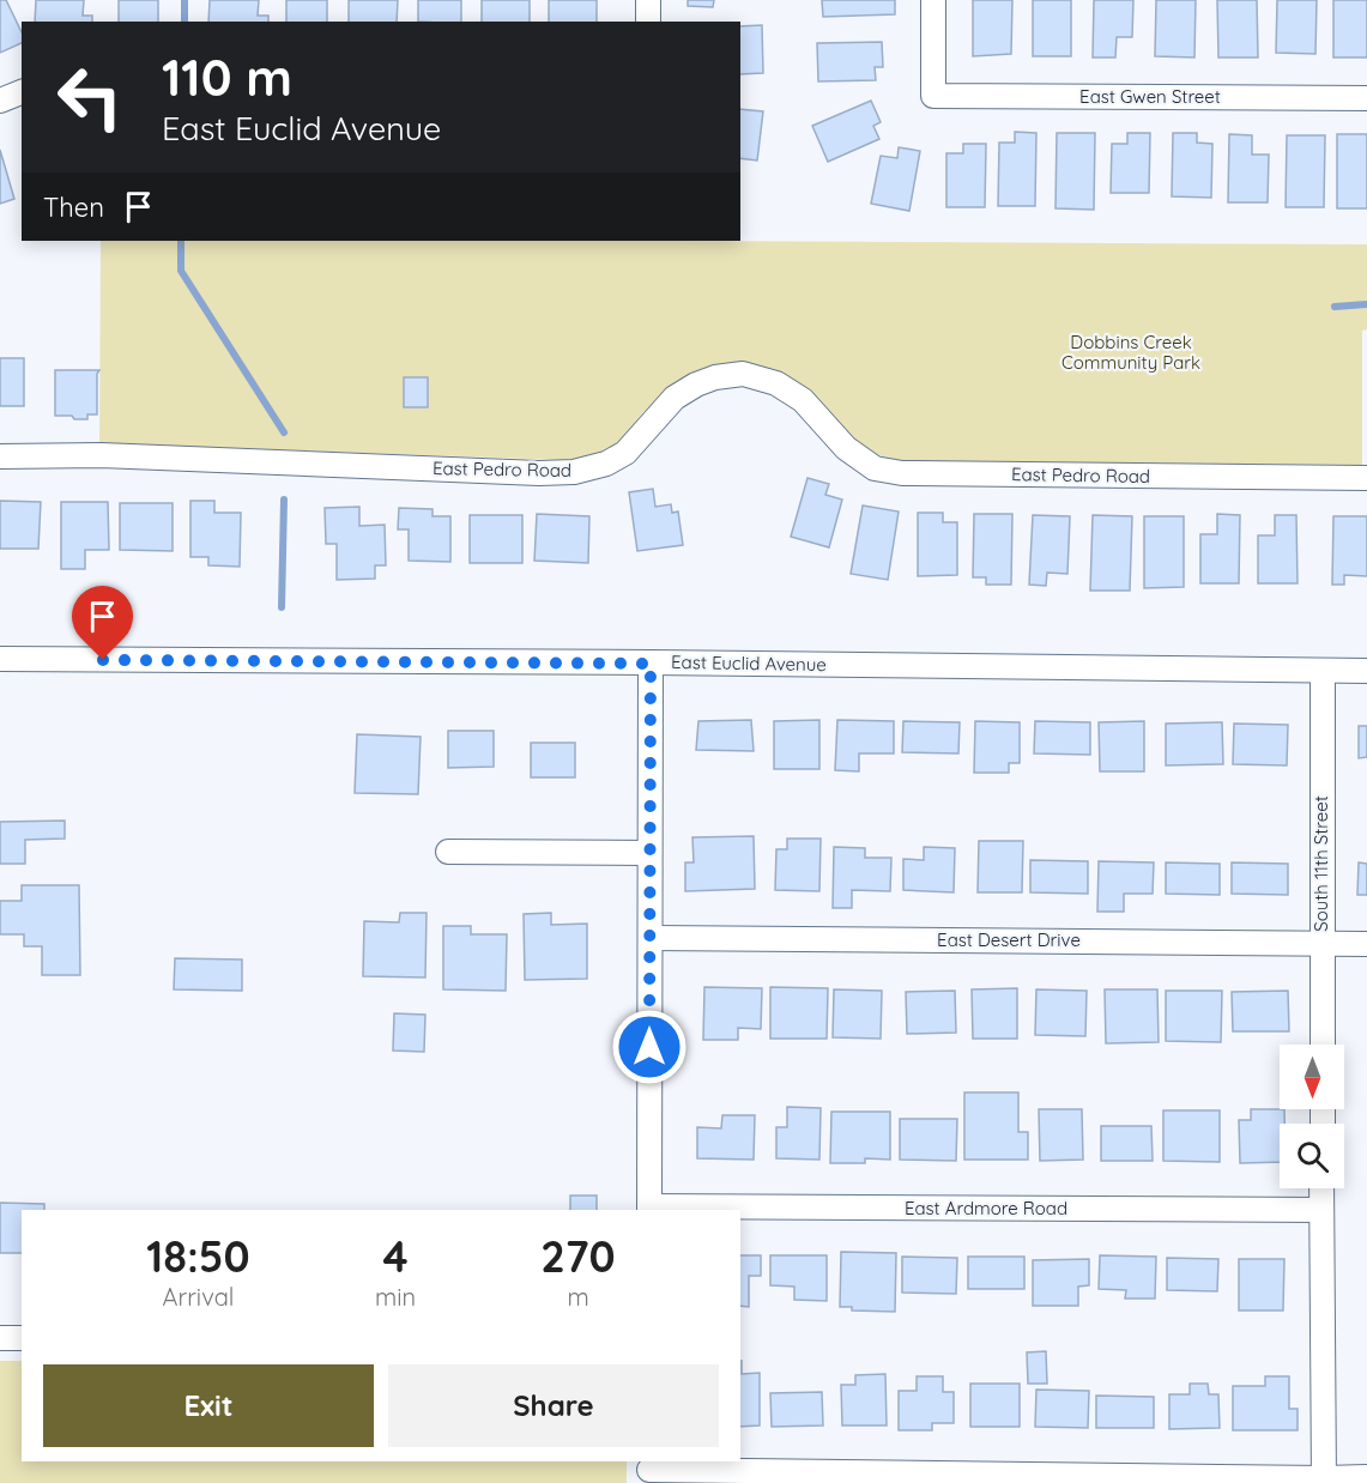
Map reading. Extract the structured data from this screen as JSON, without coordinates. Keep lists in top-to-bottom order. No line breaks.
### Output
{"streets":{"street":["East Gwen Street","East Pedro Road","East Euclid Avenue","South 11th Street","East Desert Drive","East Ardmore Road"]},"crossings":[["East Euclid Avenue","South 11th Street"],["South 11th Street","East Desert Drive"]],"parks":["Dobbins Creek Community Park"],"north":"bottom","page":{"turn":["110 m","East Euclid Avenue"],"then":"Then","eta":["18:50","Arrival","4","min","270","m"],"buttons":["Exit","Share"]}}
